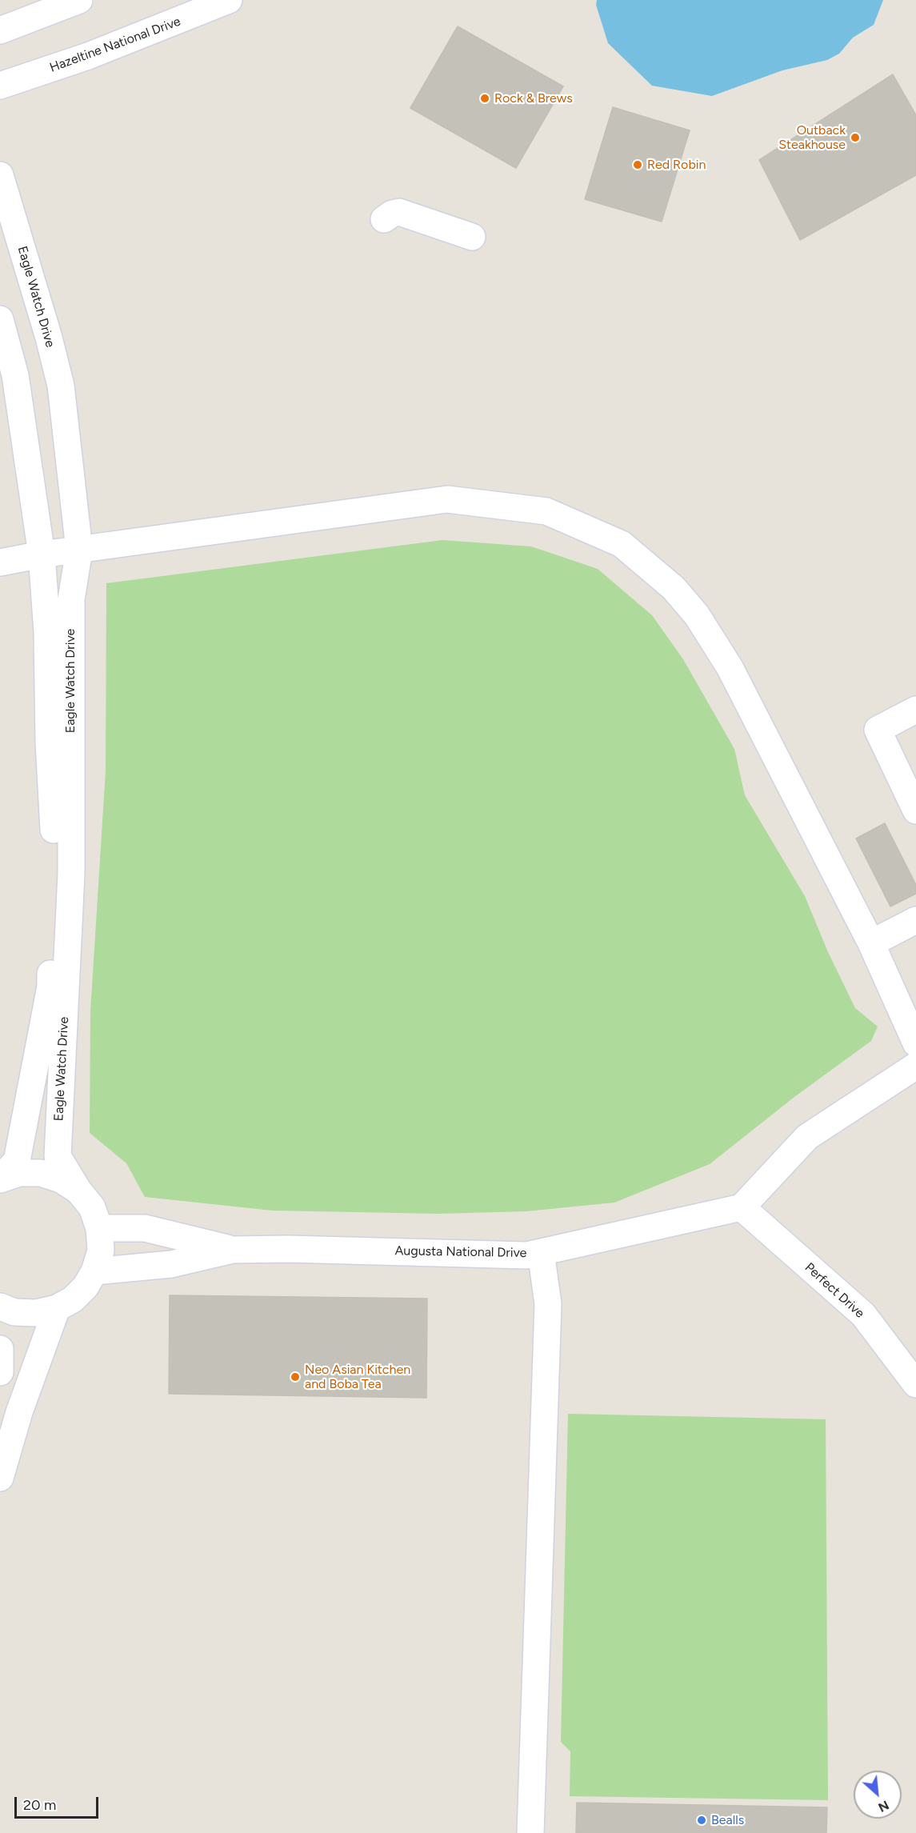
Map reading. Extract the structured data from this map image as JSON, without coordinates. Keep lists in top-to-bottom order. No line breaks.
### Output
{"streets":{"street":["Hazeltine National Drive","Eagle Watch Drive","Augusta National Drive","Perfect Drive"]},"crossings":[["Augusta National Drive","Perfect Drive"]],"places":["Rock & Brews","Outback Steakhouse","Red Robin","Neo Asian Kitchen and Boba Tea","Bealls"],"scale_bar":"20 m","north":"bottom right"}
